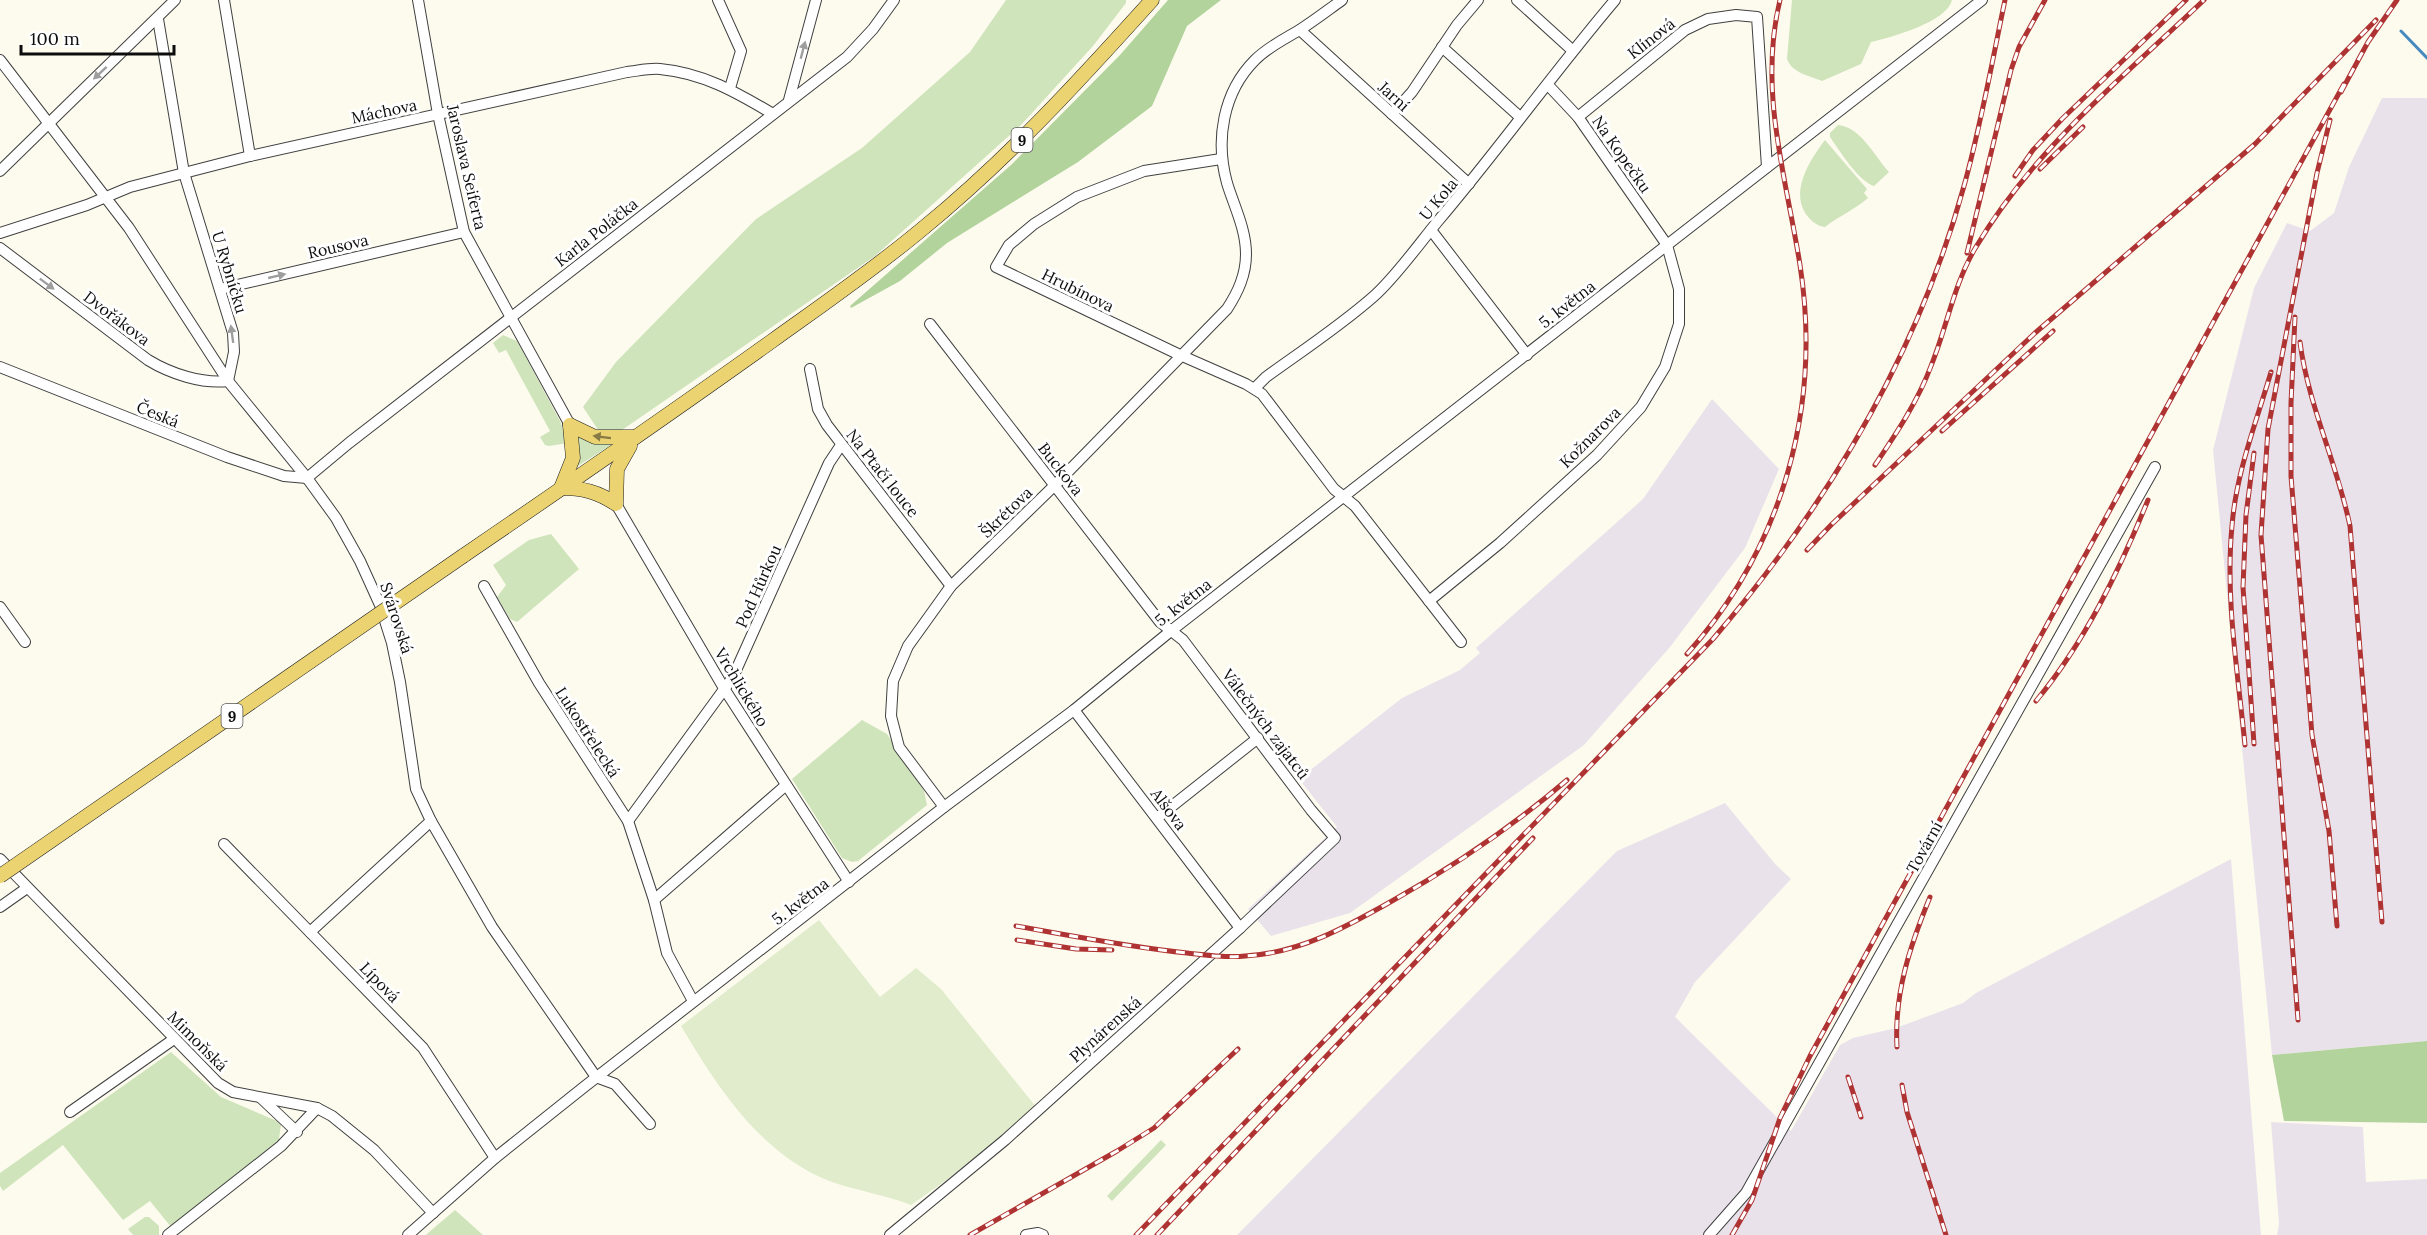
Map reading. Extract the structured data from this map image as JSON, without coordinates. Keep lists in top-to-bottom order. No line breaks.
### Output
{"streets":{"main road":["9"],"street":["Klínová","Jarní","Máchova","Na Kopečku","Jaroslava Seiferta","U Kola","Karla Poláčka","Rousova","U Rybníčku","Hrubínova","5. května","Dvořákova","Česká","Kožnarova","Buckova","Na Ptačí louce","Škrétova","Pod Hůrkou","Svárovská","Vrchlického","Válečných zajatců","Lukostřelecká","Alšova","Tovární","Lípová","Plynárenská","Mimoňská"]},"crossings":[["Klínová","Na Kopečku"],["Klínová","5. května"],["Jarní","U Kola"],["Máchova","Jaroslava Seiferta"],["Máchova","Karla Poláčka"],["Máchova","U Rybníčku"],["Máchova","Svárovská"],["Na Kopečku","U Kola"],["Na Kopečku","5. května"],["Na Kopečku","Kožnarova"],["Jaroslava Seiferta","Karla Poláčka"],["Jaroslava Seiferta","Rousova"],["U Kola","Hrubínova"],["Karla Poláčka","Česká"],["Karla Poláčka","Svárovská"],["Rousova","U Rybníčku"],["U Rybníčku","Dvořákova"],["U Rybníčku","Svárovská"],["Hrubínova","5. května"],["Hrubínova","Kožnarova"],["Hrubínova","Škrétova"],["5. května","Kožnarova"],["5. května","Buckova"],["5. května","Škrétova"],["5. května","Svárovská"],["5. května","Vrchlického"],["5. května","Válečných zajatců"],["5. května","Lukostřelecká"],["5. května","Alšova"],["5. května","Lípová"],["5. května","Mimoňská"],["Dvořákova","Svárovská"],["Česká","Svárovská"],["Buckova","Škrétova"],["Buckova","Válečných zajatců"],["Na Ptačí louce","Škrétova"],["Na Ptačí louce","Pod Hůrkou"],["Pod Hůrkou","Vrchlického"],["Pod Hůrkou","Lukostřelecká"],["Válečných zajatců","Plynárenská"],["Alšova","Plynárenská"]],"one_way":["Rousova","Dvořákova"],"scale_bar":"100 m"}
